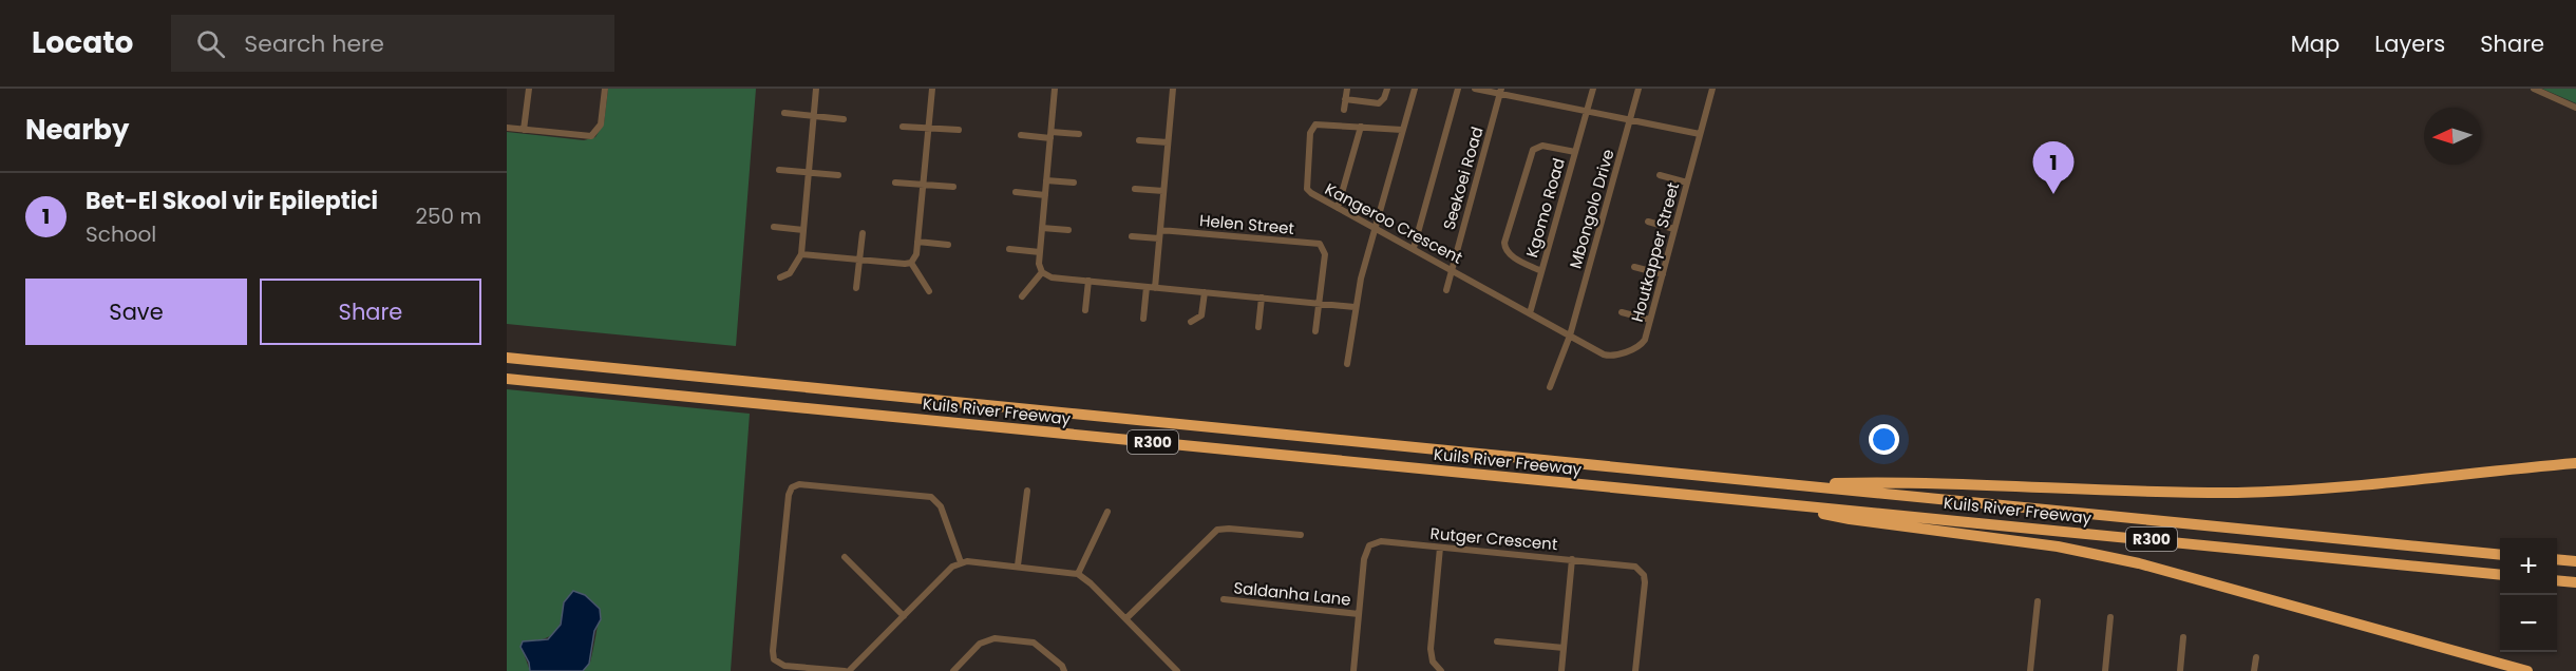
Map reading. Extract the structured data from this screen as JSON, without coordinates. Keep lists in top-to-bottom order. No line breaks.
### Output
{"streets":{"highway":["Kuils River Freeway","R300"],"street":["Seekoei Road","Kgomo Road","Mbongolo Drive","Kangeroo Crescent","Helen Street","Houtkapper Street","Rutger Crescent","Saldanha Lane"]},"crossings":[["Seekoei Road","Kangeroo Crescent"],["Kgomo Road","Kangeroo Crescent"],["Mbongolo Drive","Kangeroo Crescent"],["Mbongolo Drive","Houtkapper Street"],["Kangeroo Crescent","Houtkapper Street"],["Rutger Crescent","Saldanha Lane"]],"north":"left","page":{"header":"Locato","search":"Search here","nav":["Map","Layers","Share"],"heading":"Nearby","pins":"1","list":[{"mark":"1","name":"Bet-El Skool vir Epileptici","note":"School","value":"250 m"}],"buttons":["Save","Share"],"map_buttons":["+","−"]}}
